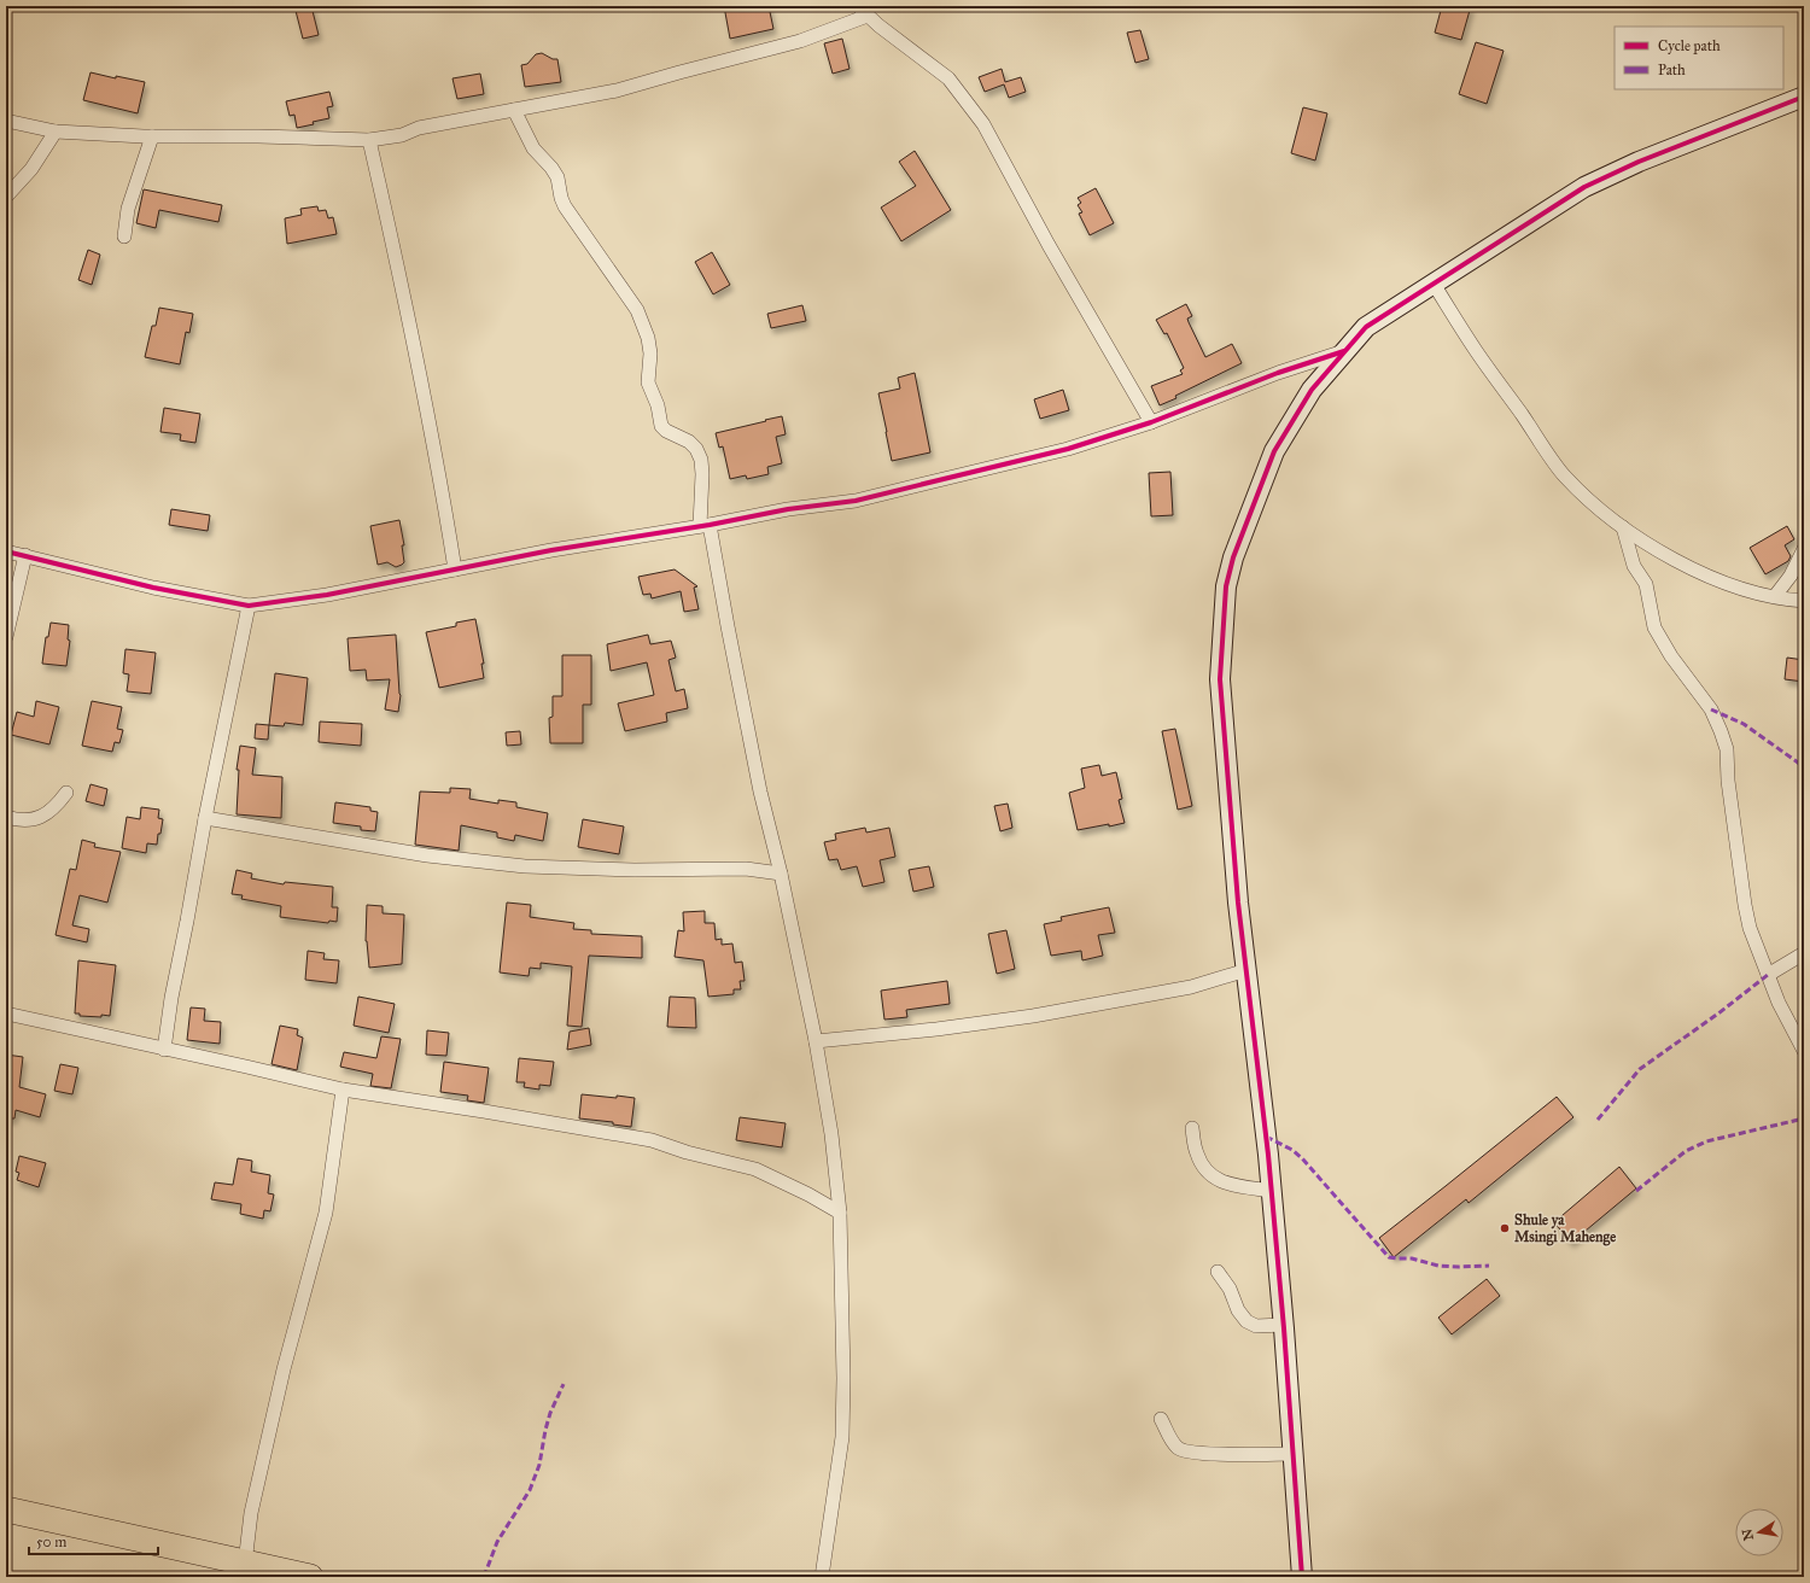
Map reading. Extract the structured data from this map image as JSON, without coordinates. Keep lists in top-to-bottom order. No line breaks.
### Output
{"places":["Shule ya Msingi Mahenge"],"legend":["Cycle path","Path"],"scale_bar":"50 m","north":"left"}
